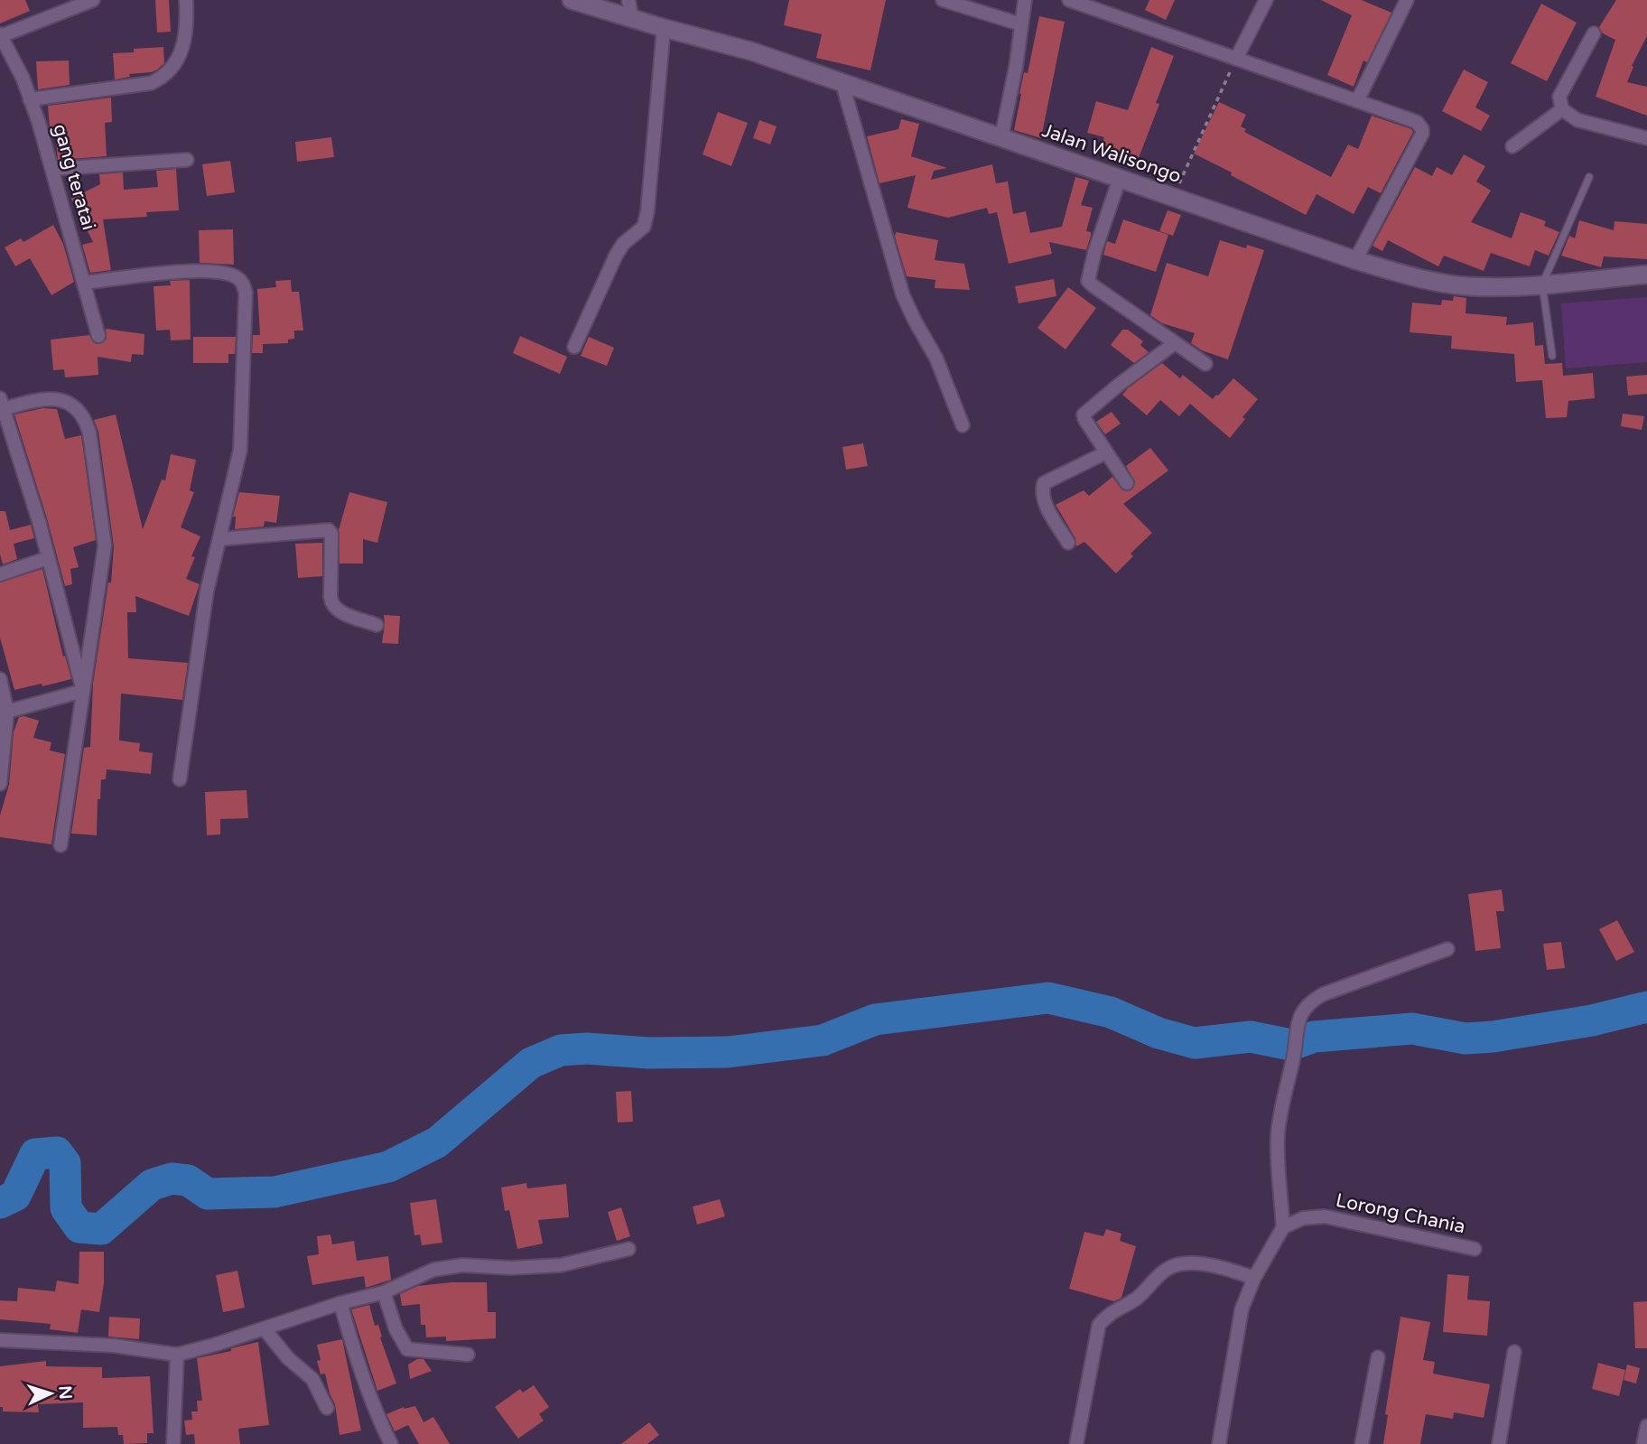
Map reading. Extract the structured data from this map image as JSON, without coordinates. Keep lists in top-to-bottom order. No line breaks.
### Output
{"streets":{"street":["Jalan Walisongo","gang teratai","Lorong Chania"]},"north":"right"}
